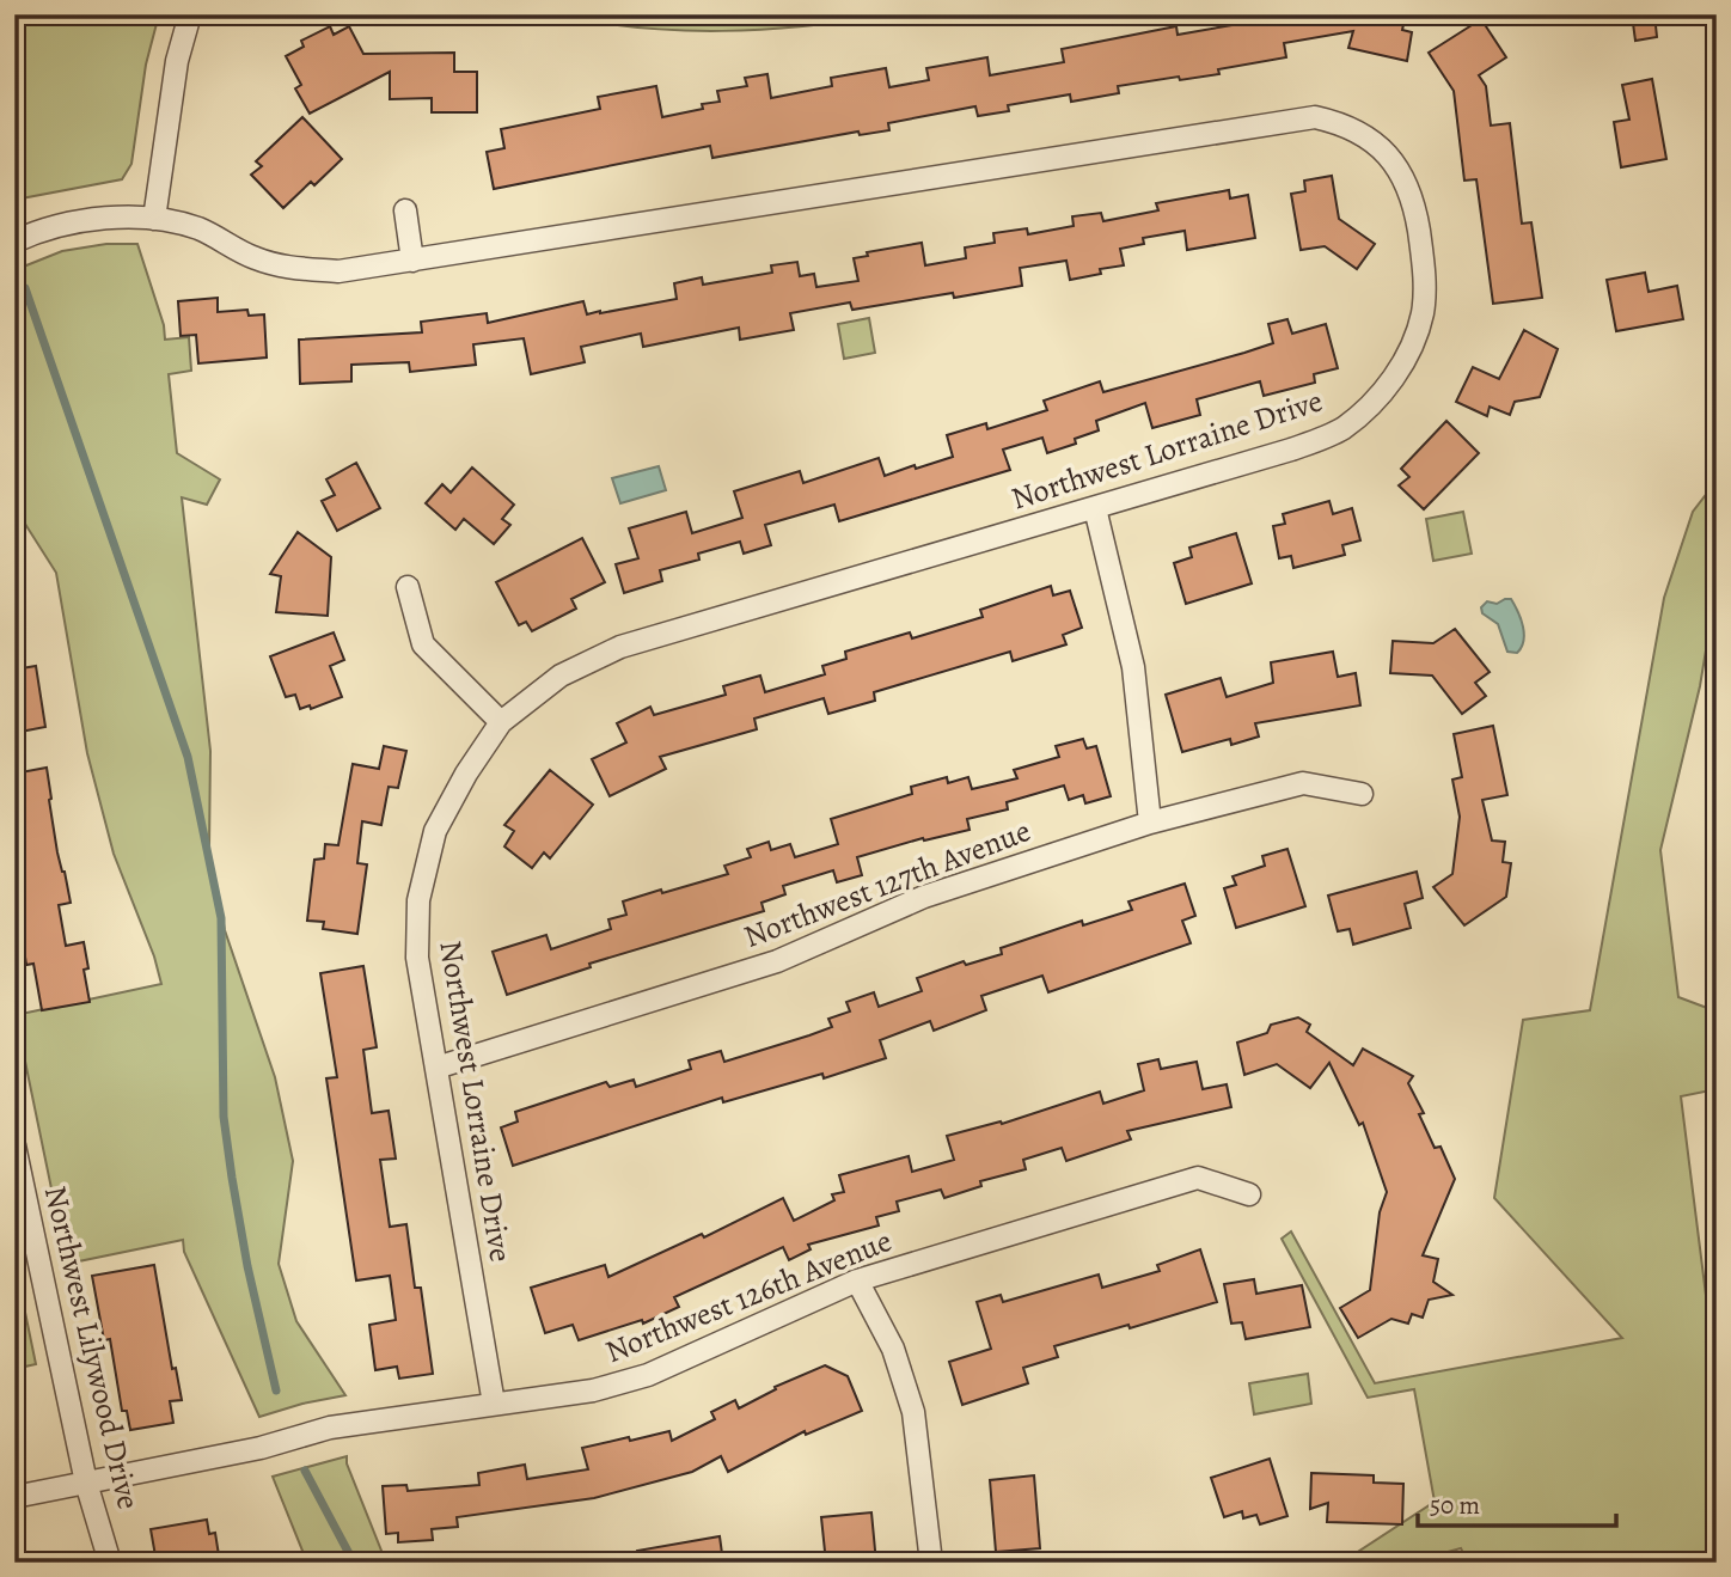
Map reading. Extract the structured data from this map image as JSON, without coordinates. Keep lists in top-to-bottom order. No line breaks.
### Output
{"streets":{"street":["Northwest Lorraine Drive","Northwest 127th Avenue","Northwest 126th Avenue","Northwest Lilywood Drive"]},"crossings":[["Northwest Lorraine Drive","Northwest 127th Avenue"],["Northwest Lorraine Drive","Northwest 126th Avenue"],["Northwest 126th Avenue","Northwest Lilywood Drive"]],"scale_bar":"50 m"}
